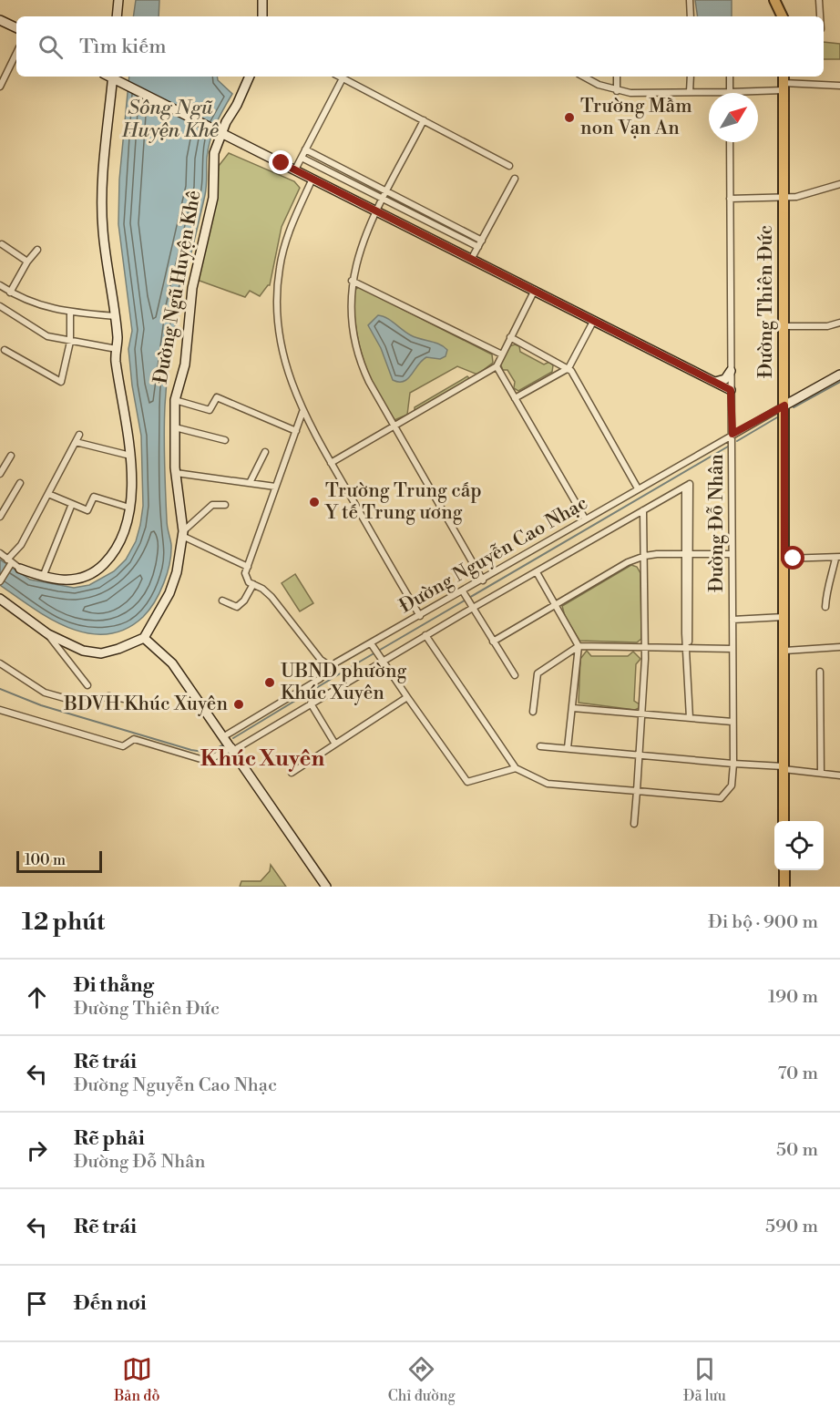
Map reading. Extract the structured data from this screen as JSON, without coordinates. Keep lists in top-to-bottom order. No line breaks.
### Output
{"streets":{"main road":["Đường Thiên Đức"],"street":["Đường Ngũ Huyện Khê","Đường Đỗ Nhân","Đường Nguyễn Cao Nhạc"]},"crossings":[["Đường Thiên Đức","Đường Nguyễn Cao Nhạc"],["Đường Đỗ Nhân","Đường Nguyễn Cao Nhạc"]],"districts":["Khúc Xuyên"],"water":["Sông Ngũ Huyện Khê"],"places":["Trường Mầm non Vạn An","Trường Trung cấp Y tế Trung ương","UBND phường Khúc Xuyên","BDVH Khúc Xuyên"],"scale_bar":"100 m","north":"top right","page":{"search":"Tìm kiếm","scale":"100 m","heading":["12 phút","Đi bộ · 900 m"],"list":[["Đi thẳng","Đường Thiên Đức","190 m"],["Rẽ trái","Đường Nguyễn Cao Nhạc","70 m"],["Rẽ phải","Đường Đỗ Nhân","50 m"],["Rẽ trái","590 m"],"Đến nơi"],"nav":["Bản đồ","Chỉ đường","Đã lưu"]}}
